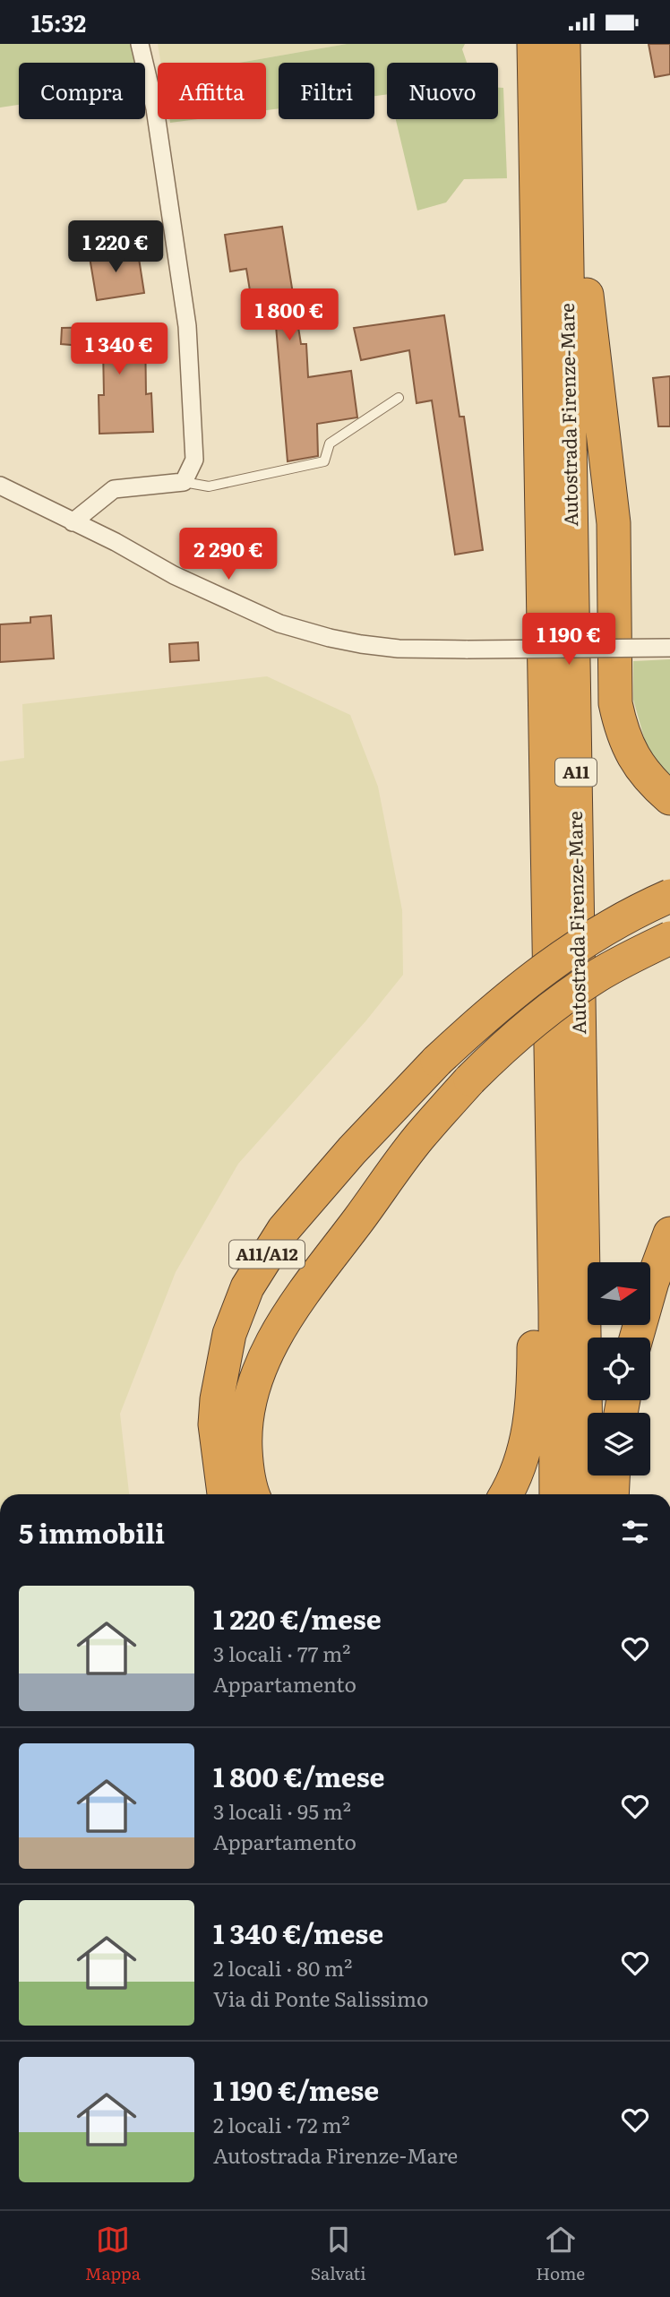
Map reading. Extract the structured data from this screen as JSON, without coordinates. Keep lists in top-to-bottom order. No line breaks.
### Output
{"streets":{"highway":["Autostrada Firenze-Mare","A11","A11/A12"]},"north":"right","page":{"status":"15:32","chip":["Compra","Affitta","Filtri","Nuovo"],"price":["1 220 €","1 800 €","1 340 €","2 290 €","1 190 €"],"heading":"5 immobili","list":[{"name":"1 220 €/mese","note":"3 locali · 77 m² · Appartamento"},{"name":"1 800 €/mese","note":"3 locali · 95 m² · Appartamento"},{"name":"1 340 €/mese","note":"2 locali · 80 m² · Via di Ponte Salissimo"},{"name":"1 190 €/mese","note":"2 locali · 72 m² · Autostrada Firenze-Mare"}],"tabs":["Mappa","Salvati","Home"]}}
